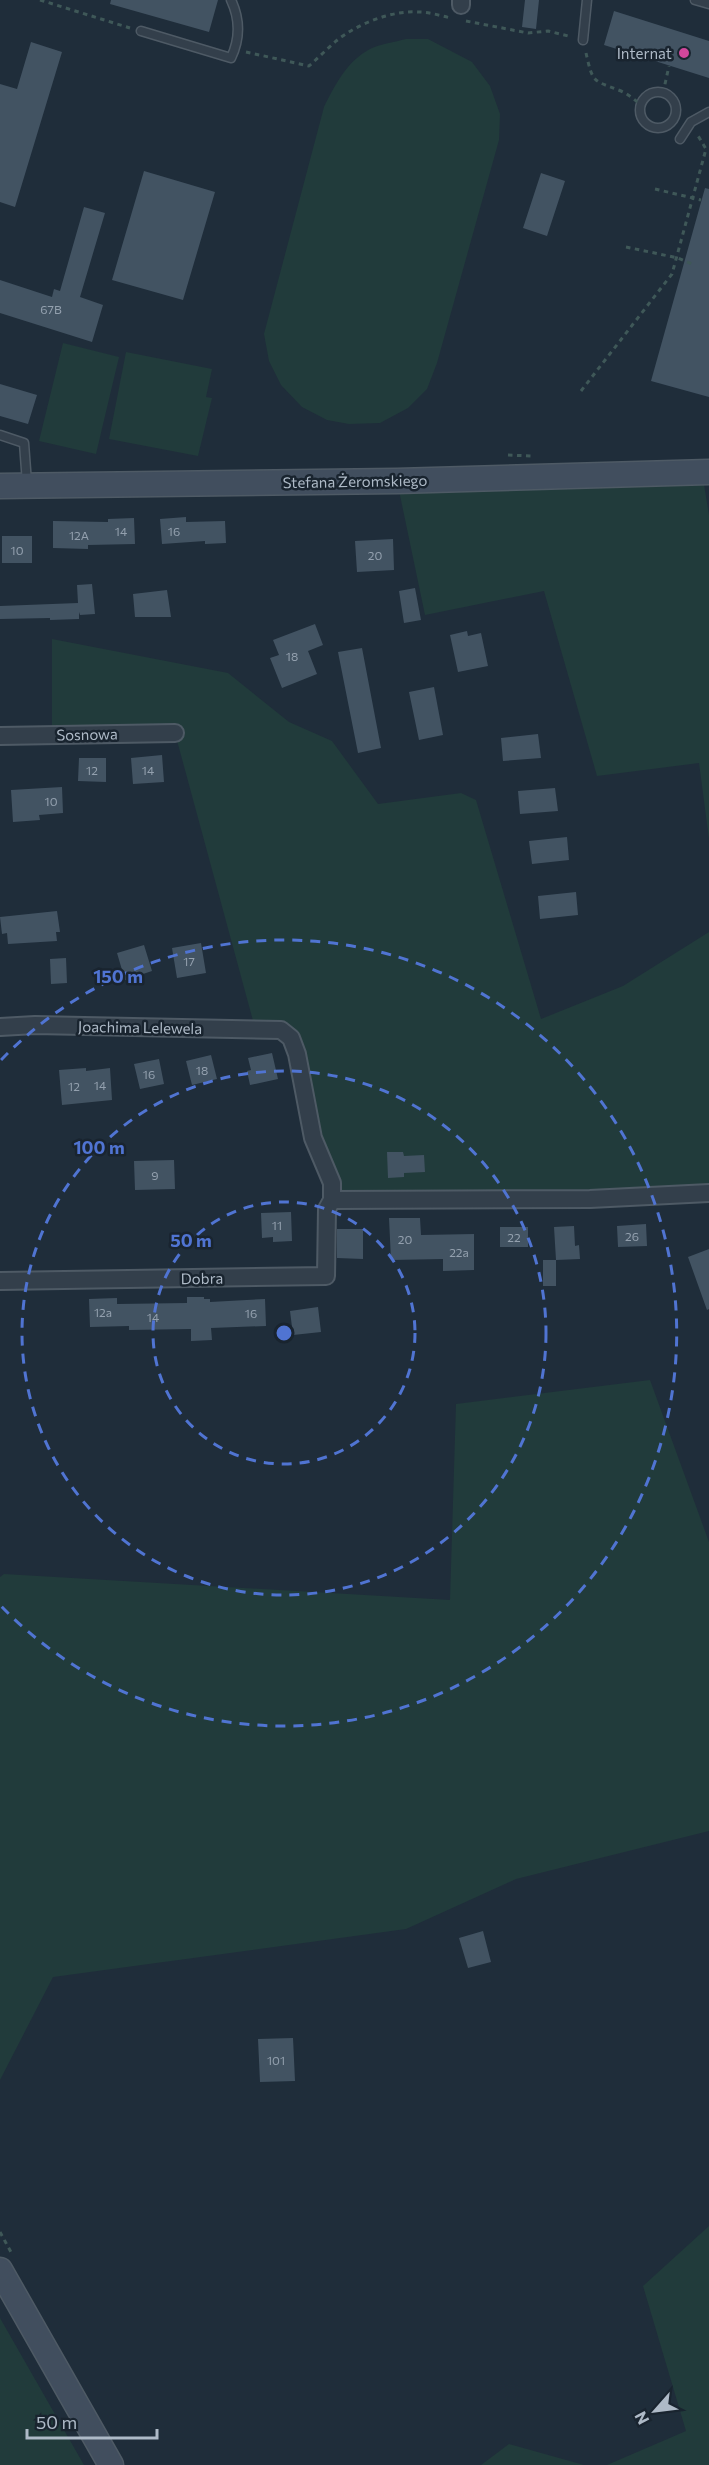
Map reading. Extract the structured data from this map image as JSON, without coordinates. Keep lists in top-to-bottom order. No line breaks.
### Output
{"streets":{"street":["Stefana Żeromskiego","Sosnowa","Joachima Lelewela","Dobra"]},"crossings":[["Joachima Lelewela","Dobra"]],"places":["Internat"],"house_numbers":["67B","14","16","12A","10","20","18","12","14","10","17","18","16","14","12","9","11","26","22","20","22a","12a","16","14","101"],"scale_bar":"50 m","north":"bottom left","rings":["150 m","100 m","50 m"]}
